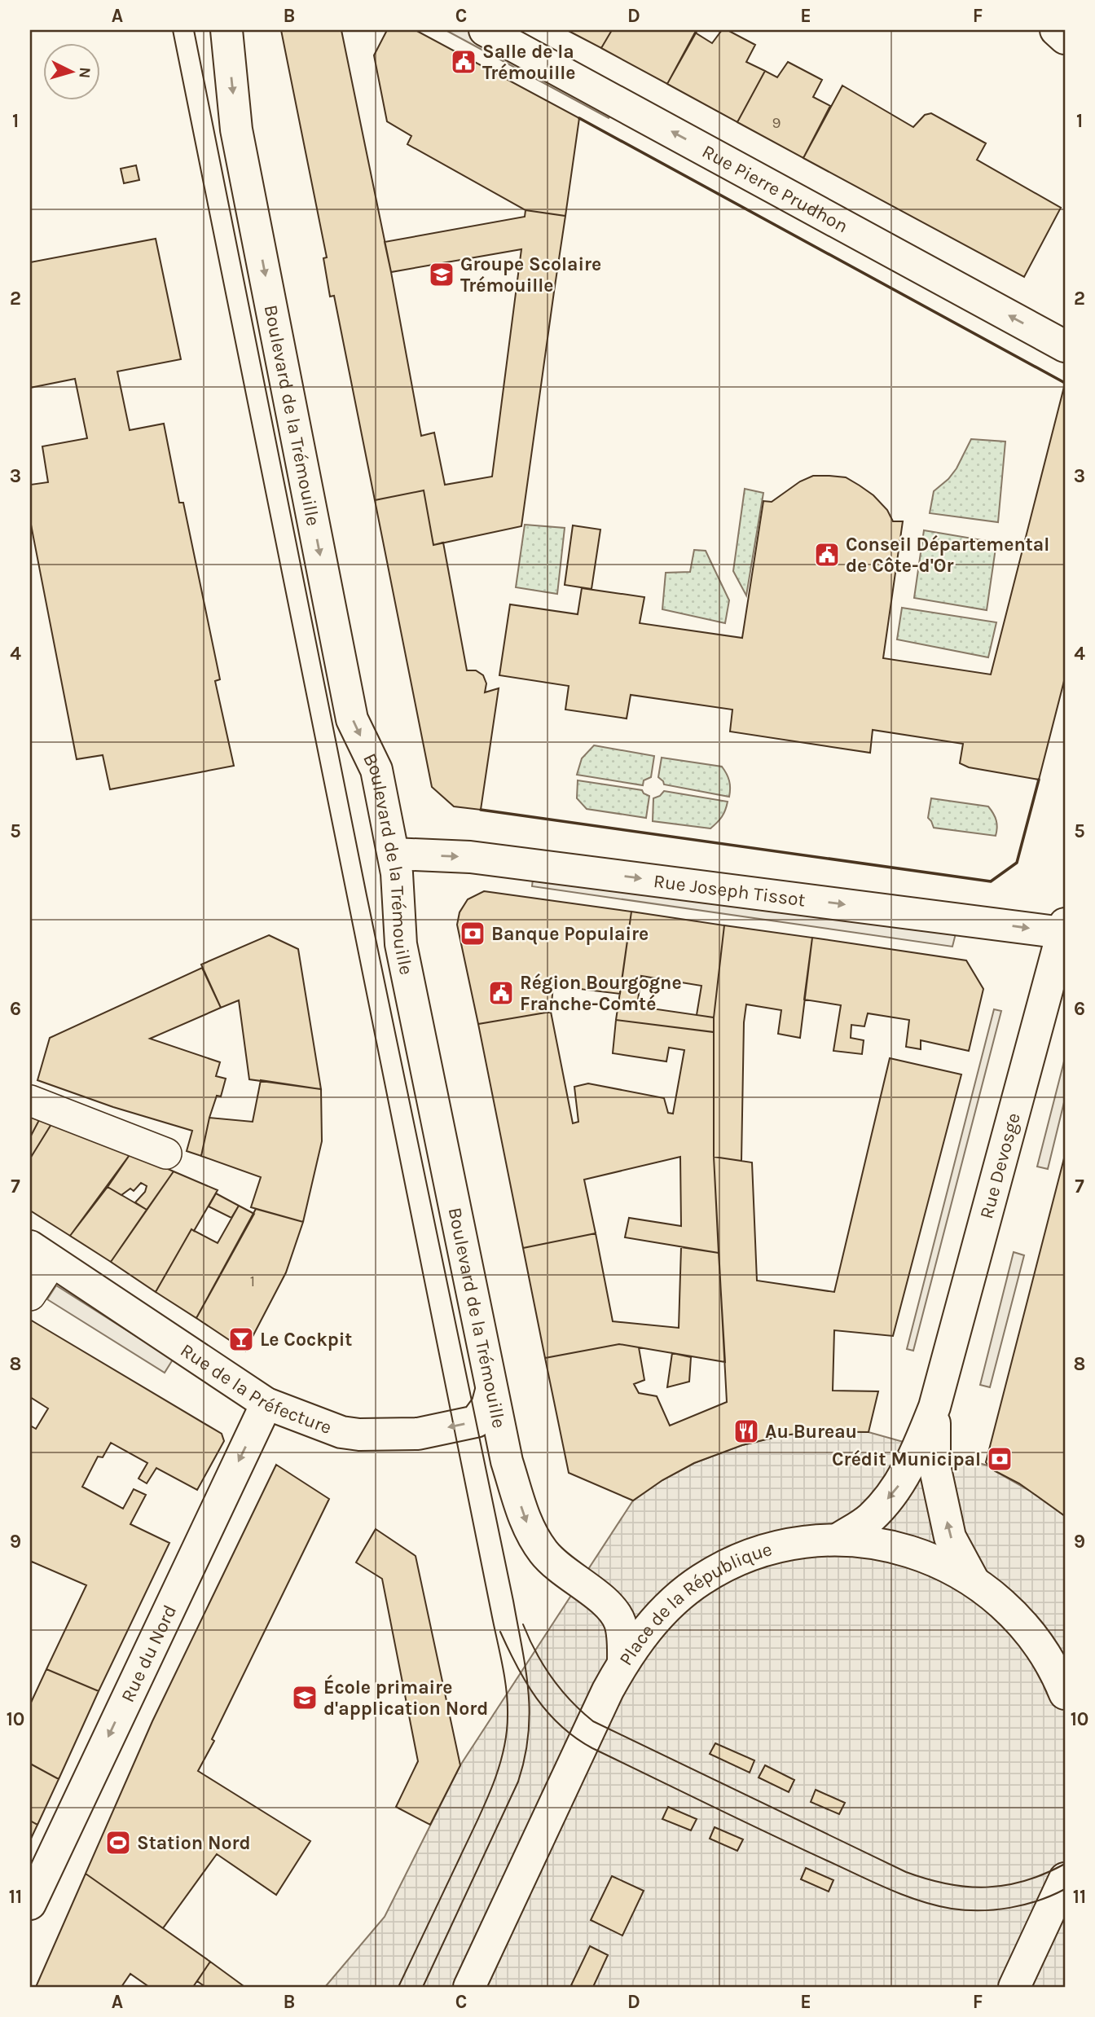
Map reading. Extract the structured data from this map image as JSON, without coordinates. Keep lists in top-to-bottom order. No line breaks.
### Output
{"streets":{"street":["Rue Pierre Prudhon","Boulevard de la Trémouille","Rue Joseph Tissot","Rue Devosge","Rue de la Préfecture","Place de la République","Rue du Nord"]},"crossings":[["Boulevard de la Trémouille","Rue Joseph Tissot"],["Boulevard de la Trémouille","Rue de la Préfecture"],["Boulevard de la Trémouille","Place de la République"],["Rue Joseph Tissot","Rue Devosge"],["Rue de la Préfecture","Rue du Nord"]],"one_way":["Rue Pierre Prudhon","Boulevard de la Trémouille","Rue Joseph Tissot","Rue de la Préfecture","Rue du Nord"],"places":{"public building":["Salle de la Trémouille","Conseil Départemental de Côte-d'Or","Région Bourgogne Franche-Comté"],"school or university":["Groupe Scolaire Trémouille","École primaire d'application Nord"],"bank":["Banque Populaire","Crédit Municipal"],"bar":["Le Cockpit"],"restaurant":["Au Bureau"],"sports":["Station Nord"]},"house_numbers":["9","1"],"north":"right","grid":{"columns":["A","B","C","D","E","F"],"rows":["1","2","3","4","5","6","7","8","9","10","11"]}}
